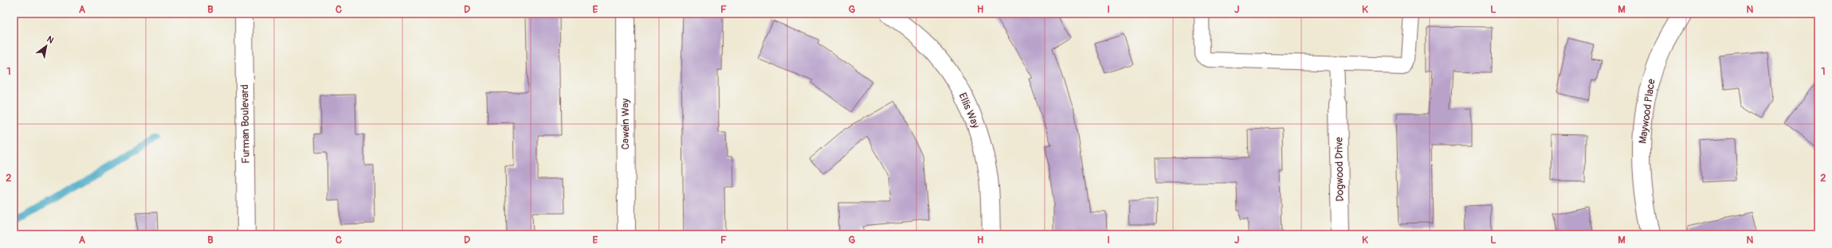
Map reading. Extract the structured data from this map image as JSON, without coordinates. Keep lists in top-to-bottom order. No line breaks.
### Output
{"streets":{"street":["Ellis Way","Maywood Place","Furman Boulevard","Cawein Way","Dogwood Drive"]},"north":"top right","grid":{"columns":["A","B","C","D","E","F","G","H","I","J","K","L","M","N"],"rows":["1","2"]}}
